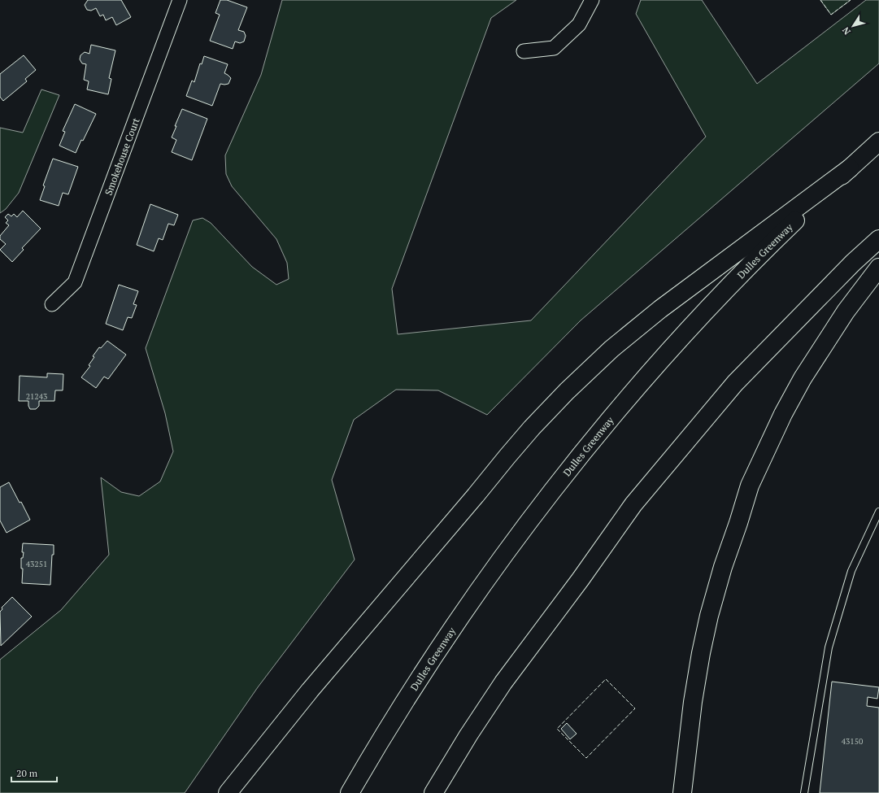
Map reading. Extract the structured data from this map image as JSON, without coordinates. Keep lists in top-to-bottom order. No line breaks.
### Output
{"streets":{"highway":["Dulles Greenway"],"street":["Smokehouse Court"]},"house_numbers":["21243","43251","43150"],"scale_bar":"20 m","north":"bottom left"}
